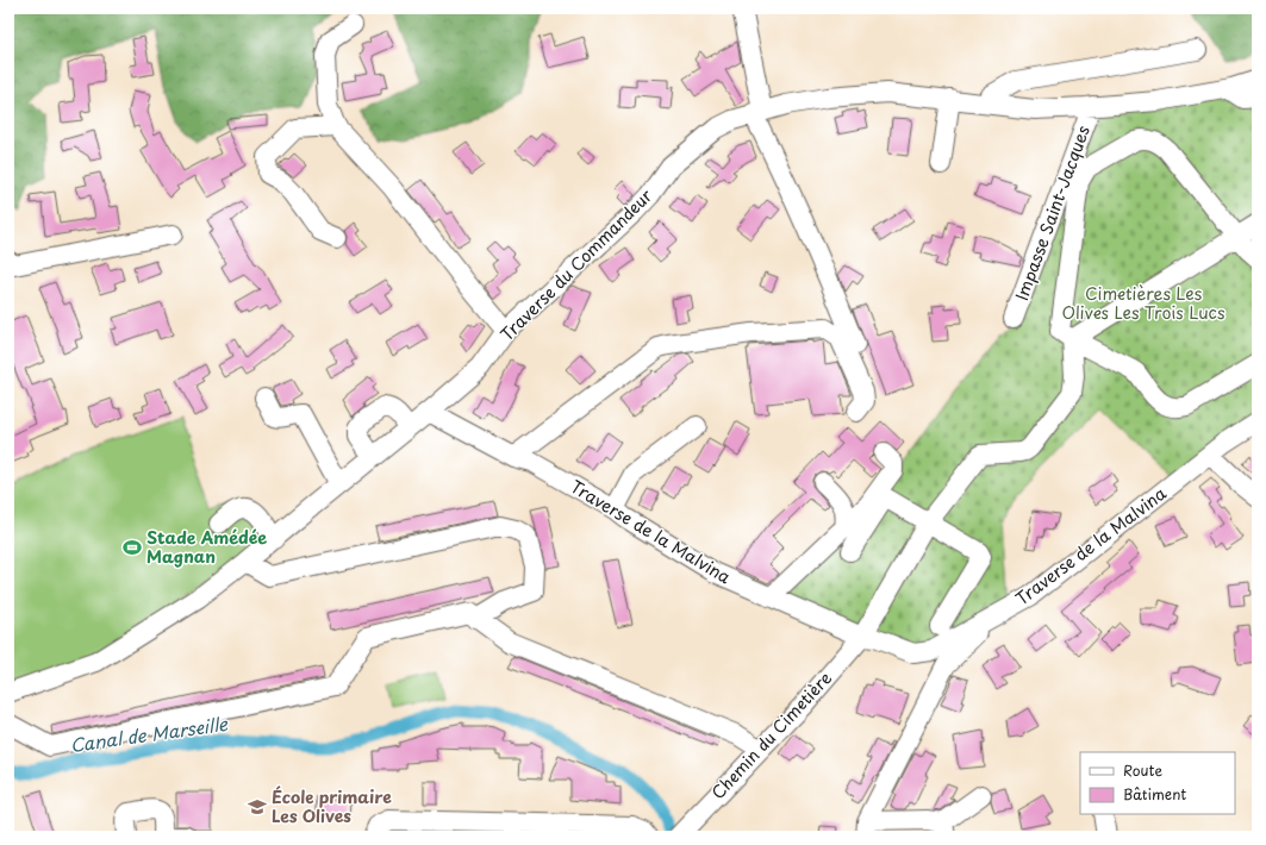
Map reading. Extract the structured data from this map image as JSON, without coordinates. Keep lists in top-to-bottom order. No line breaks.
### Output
{"streets":{"street":["Impasse Saint-Jacques","Traverse du Commandeur","Traverse de la Malvina","Chemin du Cimetière"]},"crossings":[["Impasse Saint-Jacques","Traverse du Commandeur"],["Traverse du Commandeur","Traverse de la Malvina"],["Traverse de la Malvina","Chemin du Cimetière"]],"water":["Canal de Marseille"],"parks":["Cimetières Les Olives Les Trois Lucs"],"places":{"sports":["Stade Amédée Magnan"],"school or university":["École primaire Les Olives"]},"legend":["Route","Bâtiment"]}
